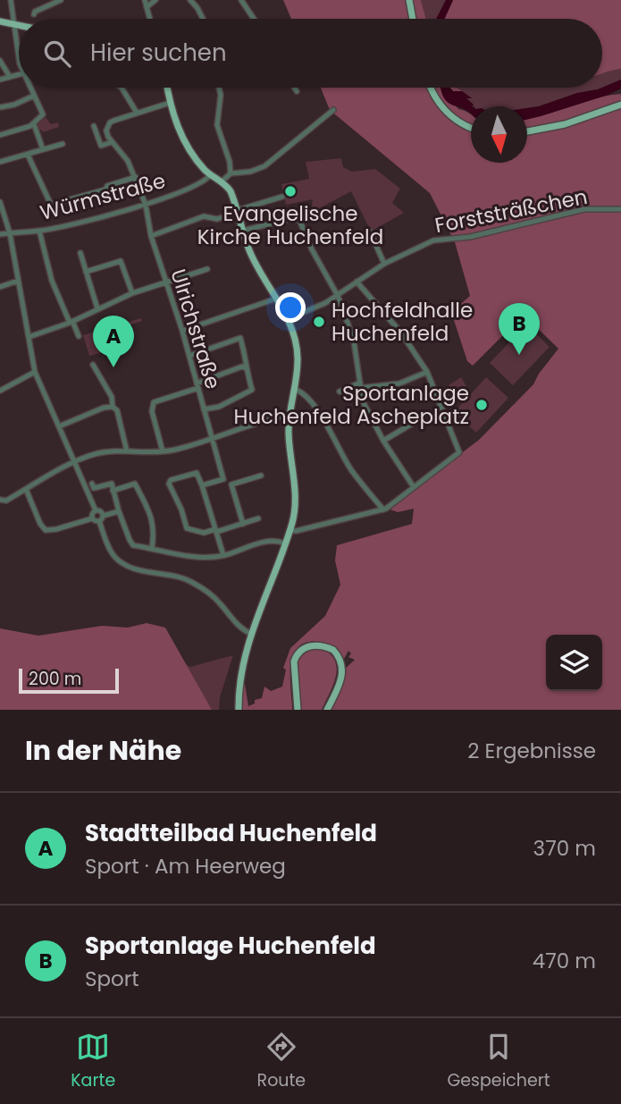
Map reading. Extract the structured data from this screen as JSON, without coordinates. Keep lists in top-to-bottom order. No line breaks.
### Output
{"streets":{"street":["Würmstraße","Forststräßchen","Ulrichstraße"]},"crossings":[["Würmstraße","Ulrichstraße"]],"places":["Evangelische Kirche Huchenfeld","Hochfeldhalle Huchenfeld","Sportanlage Huchenfeld Ascheplatz"],"scale_bar":"200 m","north":"bottom","page":{"search":"Hier suchen","pins":["B","A"],"scale":"200 m","heading":["In der Nähe","2 Ergebnisse"],"list":[{"mark":"A","name":"Stadtteilbad Huchenfeld","note":"Sport · Am Heerweg","value":"370 m"},{"mark":"B","name":"Sportanlage Huchenfeld","note":"Sport","value":"470 m"}],"nav":["Karte","Route","Gespeichert"]}}
